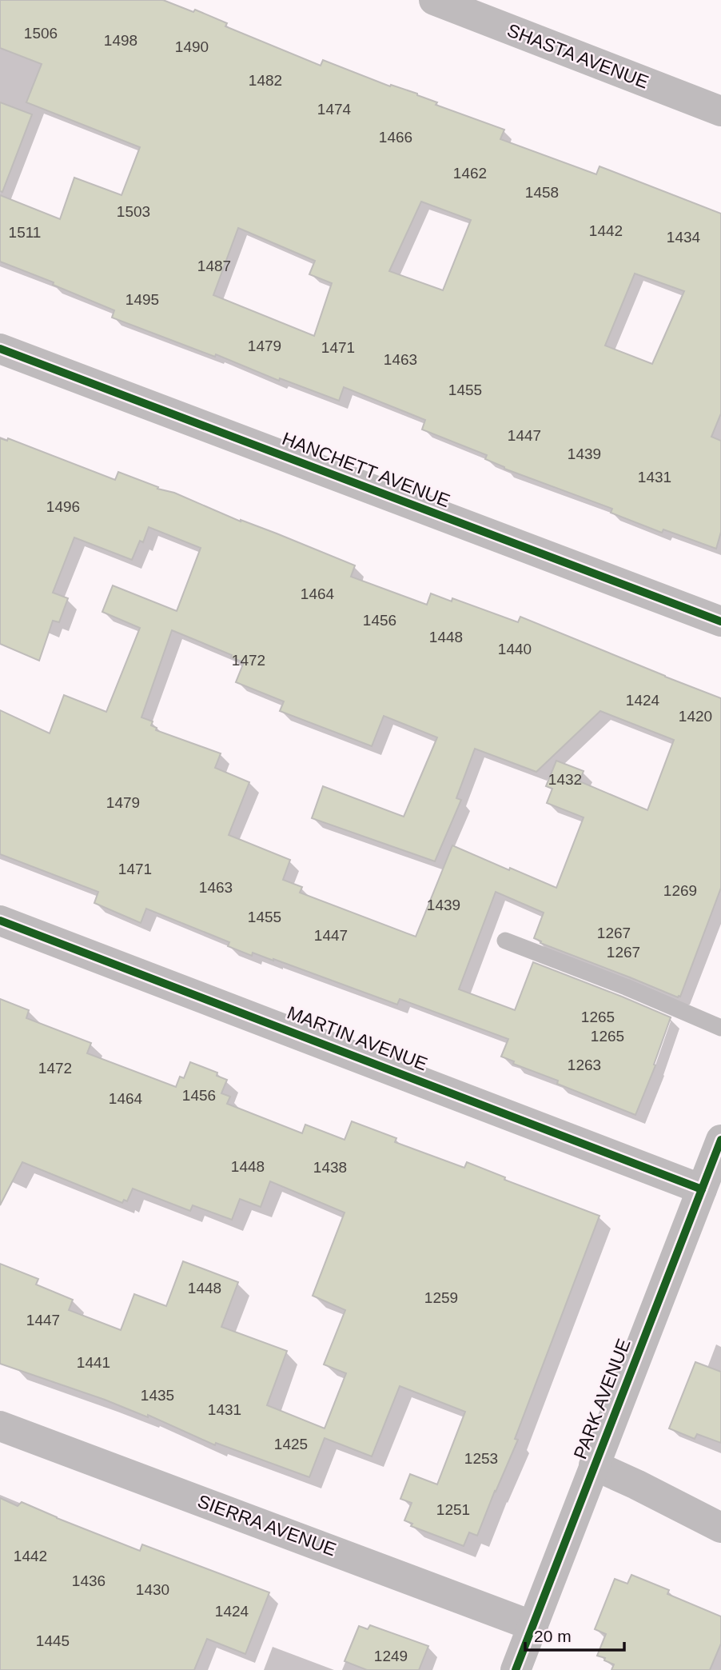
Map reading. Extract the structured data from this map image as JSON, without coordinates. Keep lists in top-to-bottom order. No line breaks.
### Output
{"streets":{"street":["SHASTA AVENUE","HANCHETT AVENUE","MARTIN AVENUE","PARK AVENUE","SIERRA AVENUE"]},"crossings":[["MARTIN AVENUE","PARK AVENUE"],["PARK AVENUE","SIERRA AVENUE"]],"house_numbers":["1506","1498","1490","1482","1474","1466","1462","1458","1503","1442","1511","1434","1487","1495","1479","1471","1463","1455","1447","1439","1431","1496","1464","1456","1448","1440","1472","1424","1420","1432","1479","1471","1463","1269","1439","1455","1267","1447","1267","1265","1265","1263","1472","1456","1464","1448","1438","1448","1259","1447","1441","1435","1431","1425","1253","1251","1442","1436","1430","1424","1445","1249"],"scale_bar":"20 m"}
